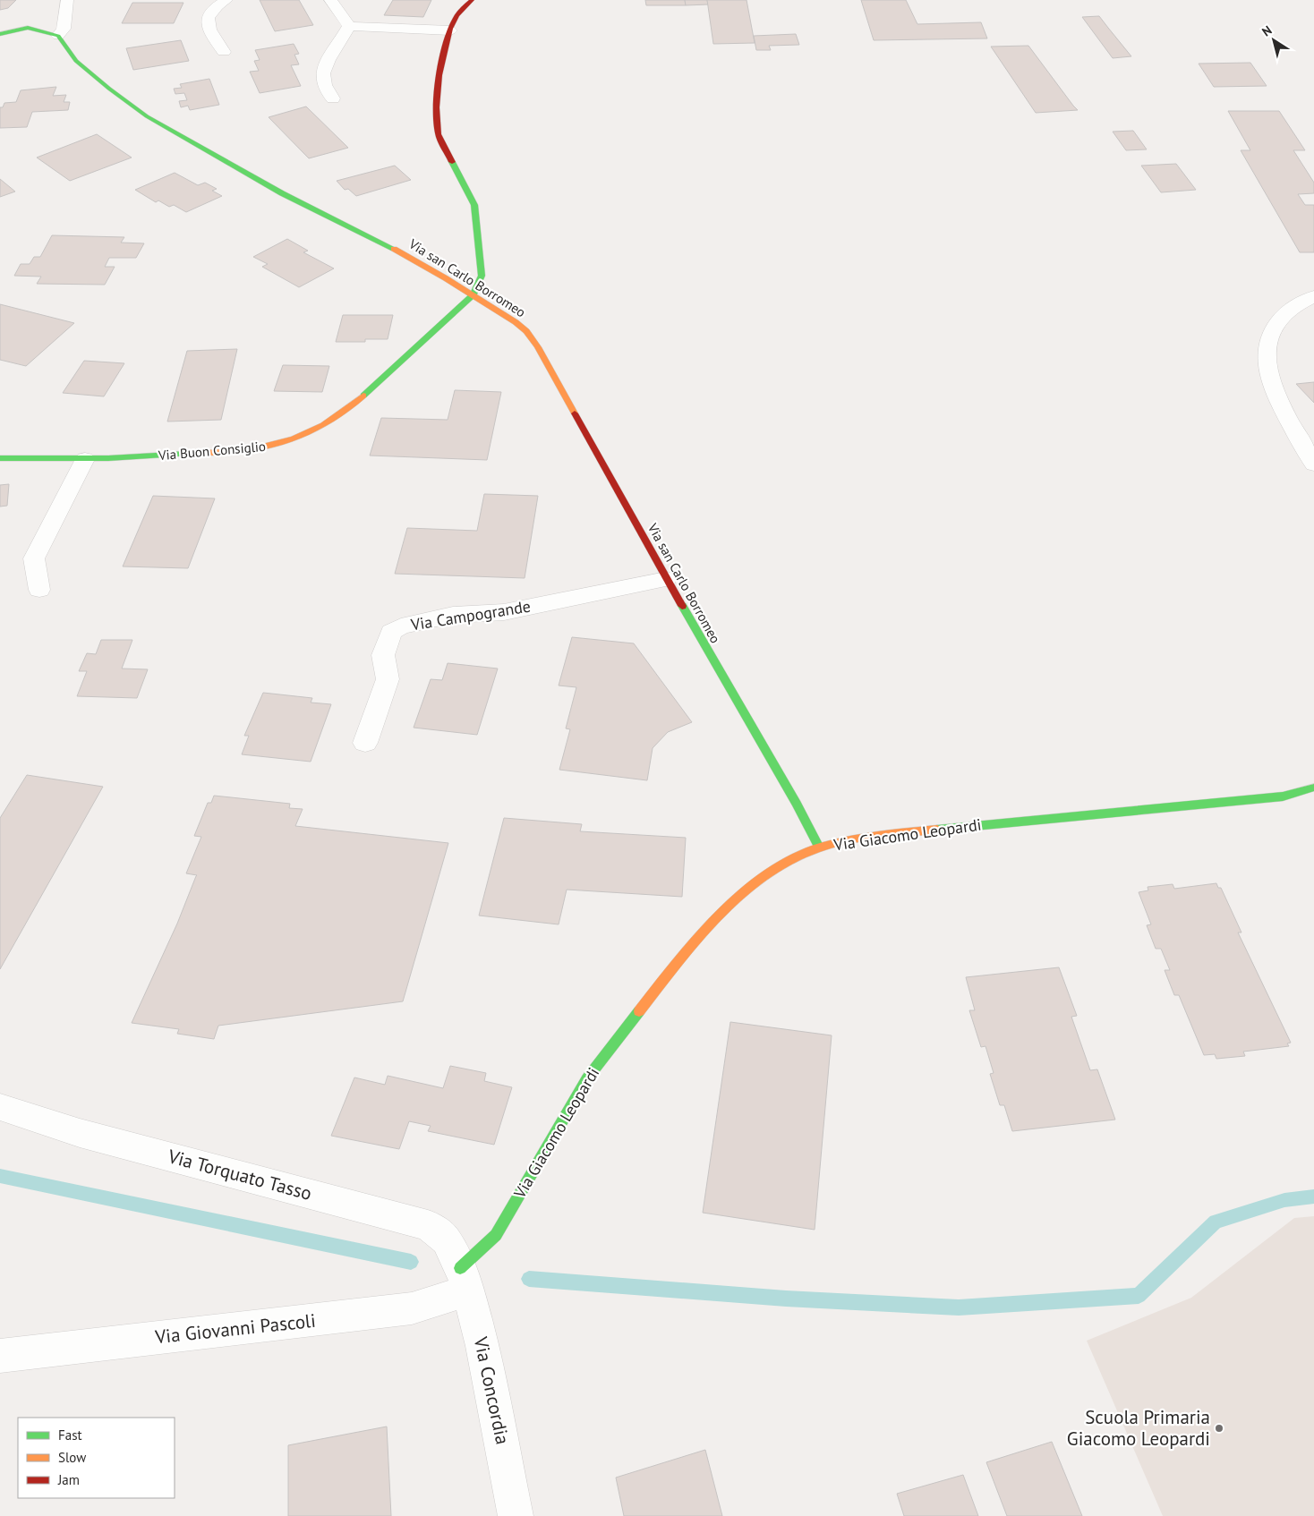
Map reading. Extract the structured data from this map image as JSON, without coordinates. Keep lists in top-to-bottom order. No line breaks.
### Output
{"streets":{"street":["Via san Carlo Borromeo","Via Buon Consiglio","Via Campogrande","Via Giacomo Leopardi","Via Torquato Tasso","Via Giovanni Pascoli","Via Concordia"]},"crossings":[["Via san Carlo Borromeo","Via Buon Consiglio"],["Via san Carlo Borromeo","Via Campogrande"],["Via san Carlo Borromeo","Via Giacomo Leopardi"],["Via Giacomo Leopardi","Via Torquato Tasso"],["Via Giacomo Leopardi","Via Giovanni Pascoli"],["Via Giacomo Leopardi","Via Concordia"],["Via Torquato Tasso","Via Giovanni Pascoli"],["Via Torquato Tasso","Via Concordia"],["Via Giovanni Pascoli","Via Concordia"]],"places":["Scuola Primaria Giacomo Leopardi"],"legend":["Fast","Slow","Jam"],"north":"top left"}
